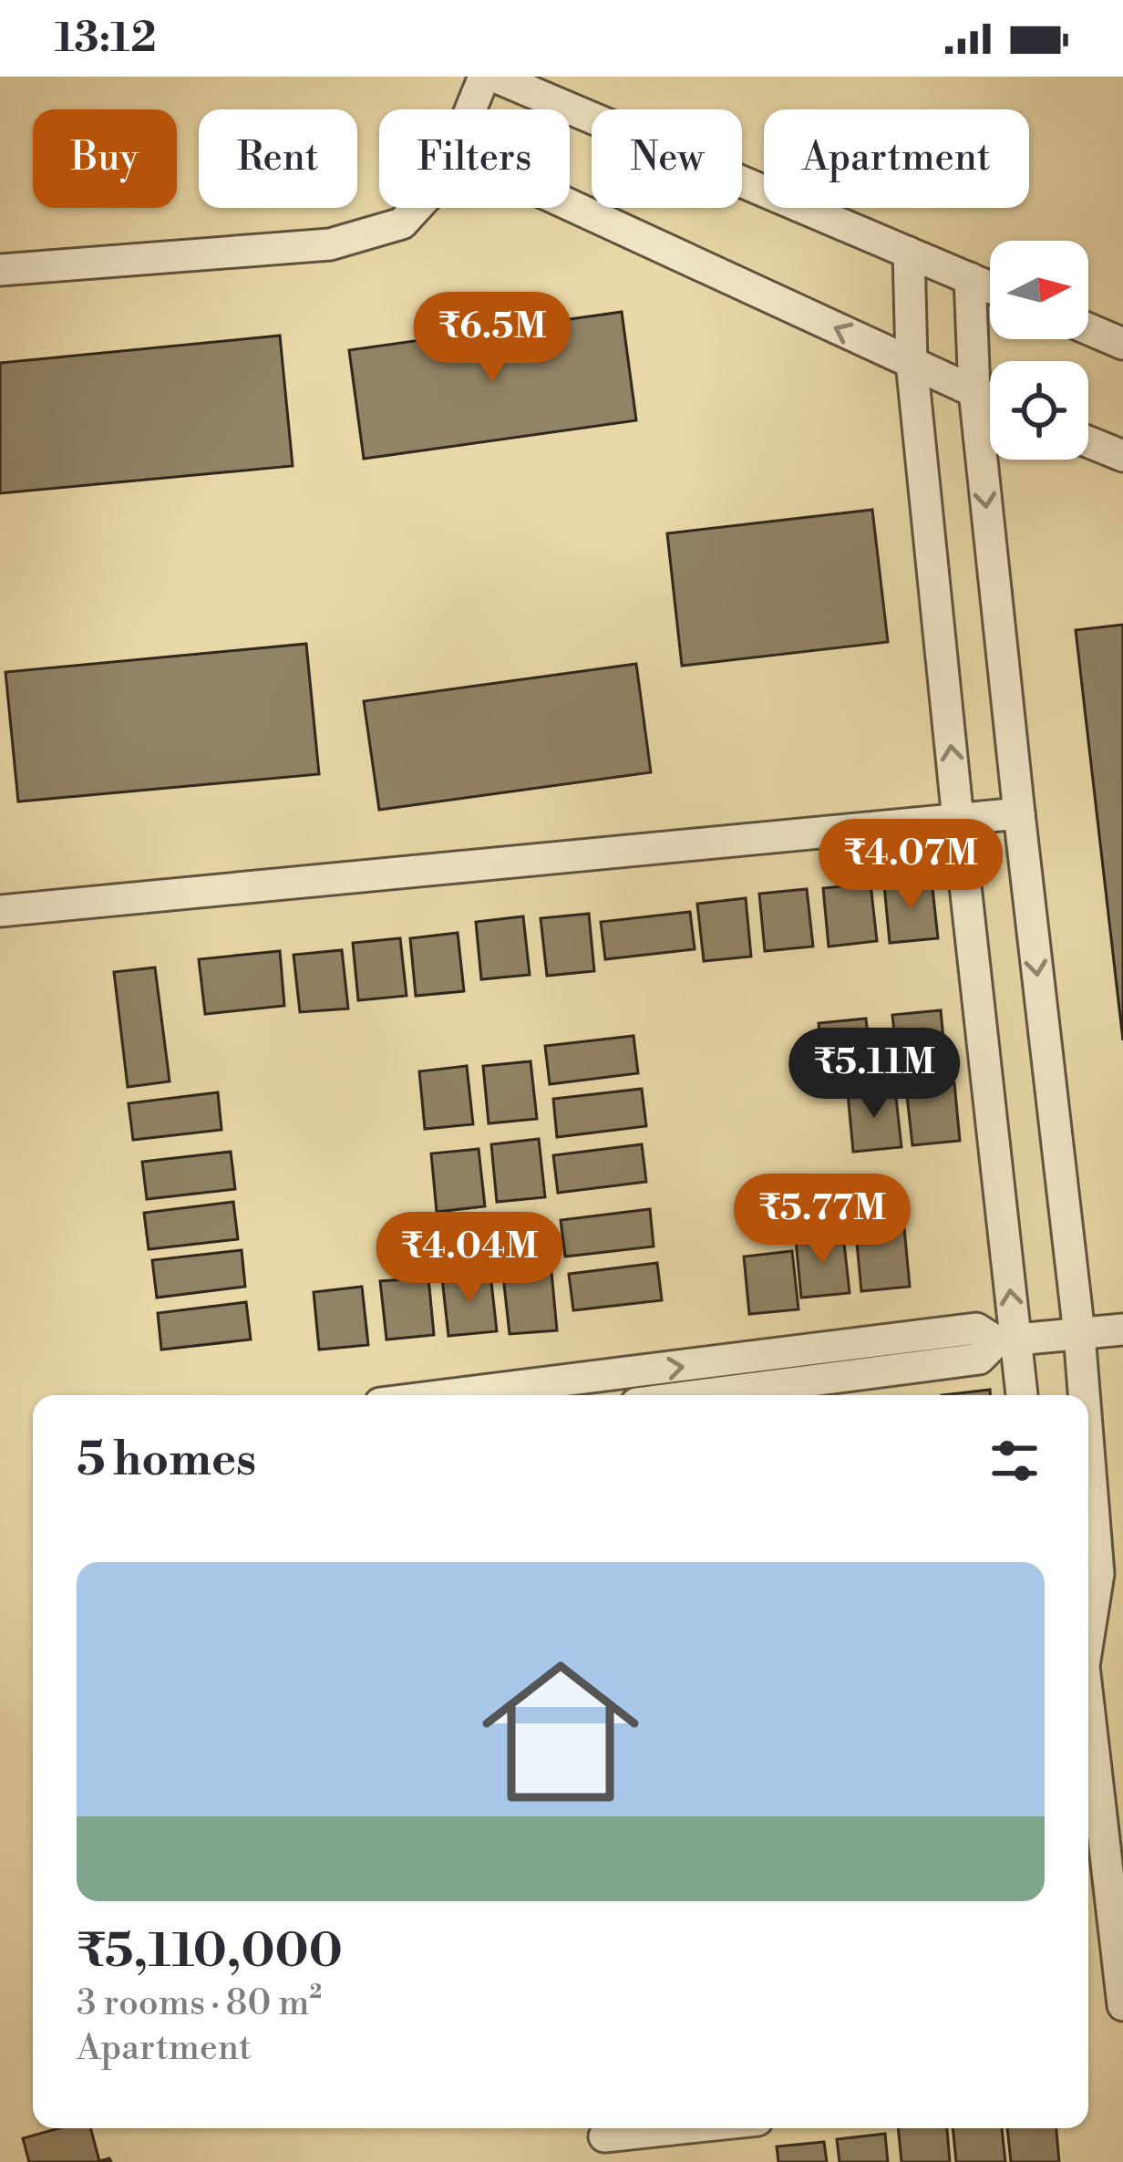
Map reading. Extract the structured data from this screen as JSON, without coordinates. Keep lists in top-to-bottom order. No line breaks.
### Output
{"north":"right","page":{"status":"13:12","chip":["Buy","Rent","Filters","New","Apartment"],"price":["₹6.5M","₹4.07M","₹5.11M","₹5.77M","₹4.04M"],"heading":"5 homes","list":[{"name":"₹5,110,000","note":"3 rooms · 80 m² · Apartment"}]}}
